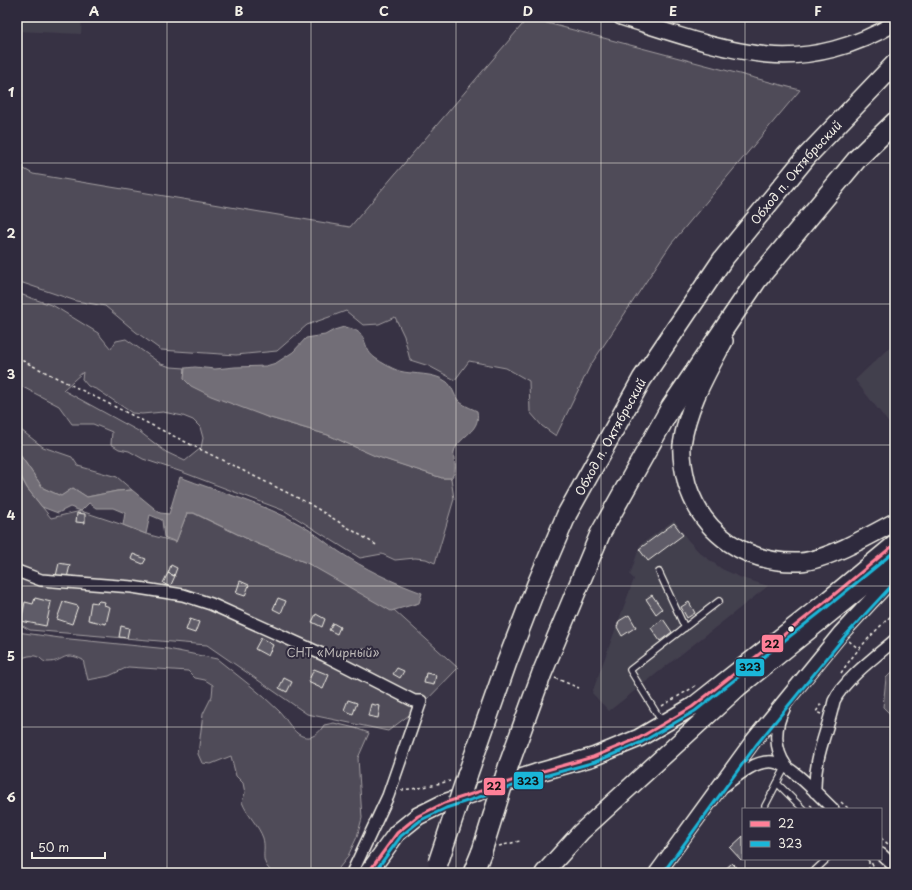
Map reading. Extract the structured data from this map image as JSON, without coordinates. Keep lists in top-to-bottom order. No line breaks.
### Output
{"streets":{"highway":["Обход п. Октябрьский"]},"parks":["СНТ «Мирный»"],"lines":["transit line 22","transit line 323"],"legend":["22","323"],"scale_bar":"50 m","grid":{"columns":["A","B","C","D","E","F"],"rows":["1","2","3","4","5","6"]}}
